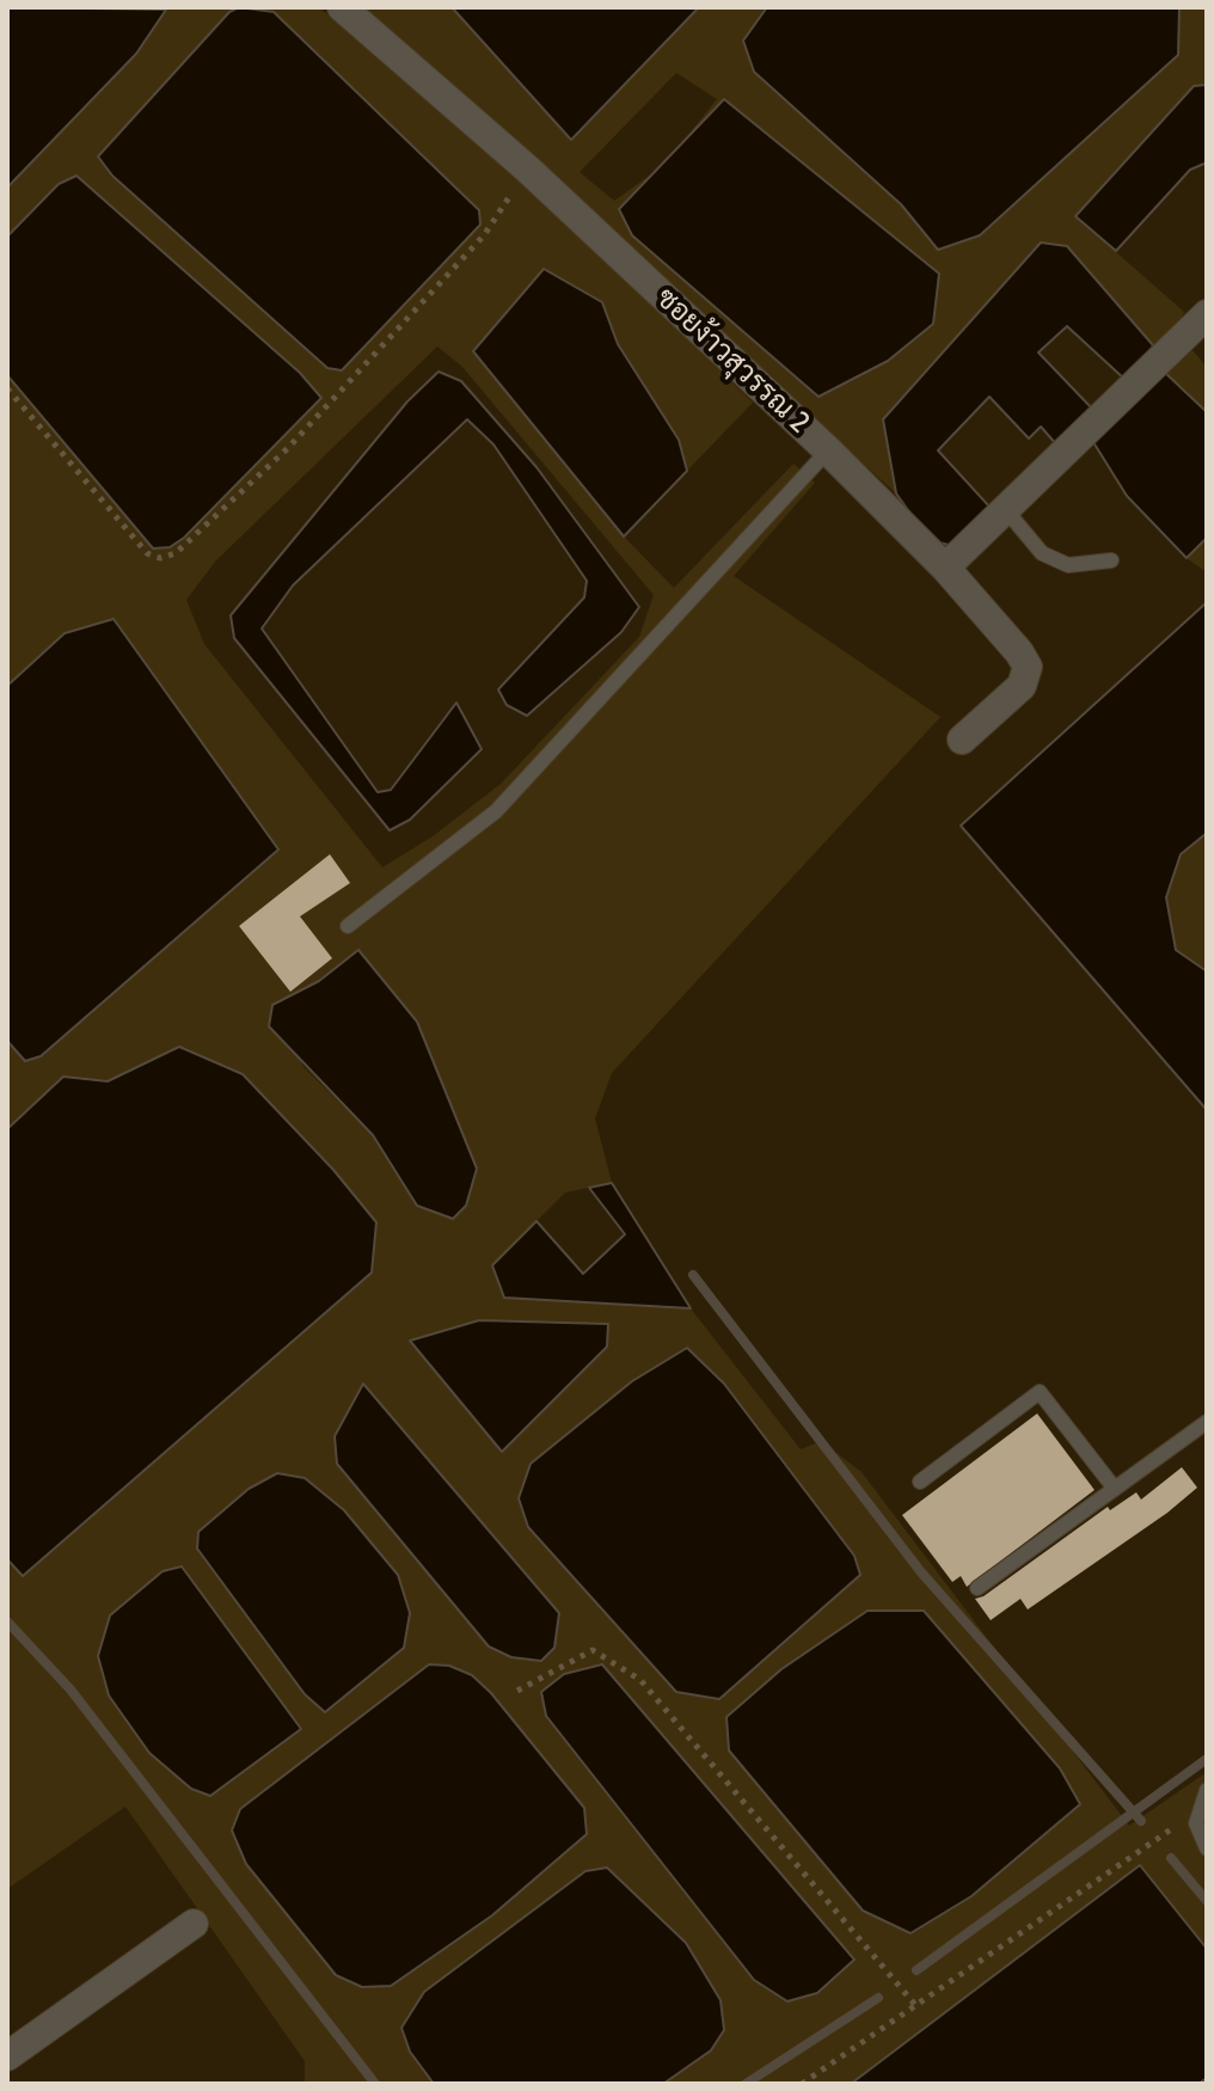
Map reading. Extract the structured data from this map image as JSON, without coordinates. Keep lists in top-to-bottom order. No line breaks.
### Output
{"streets":{"street":["ซอยง้าวสุวรรณ 2"]}}
